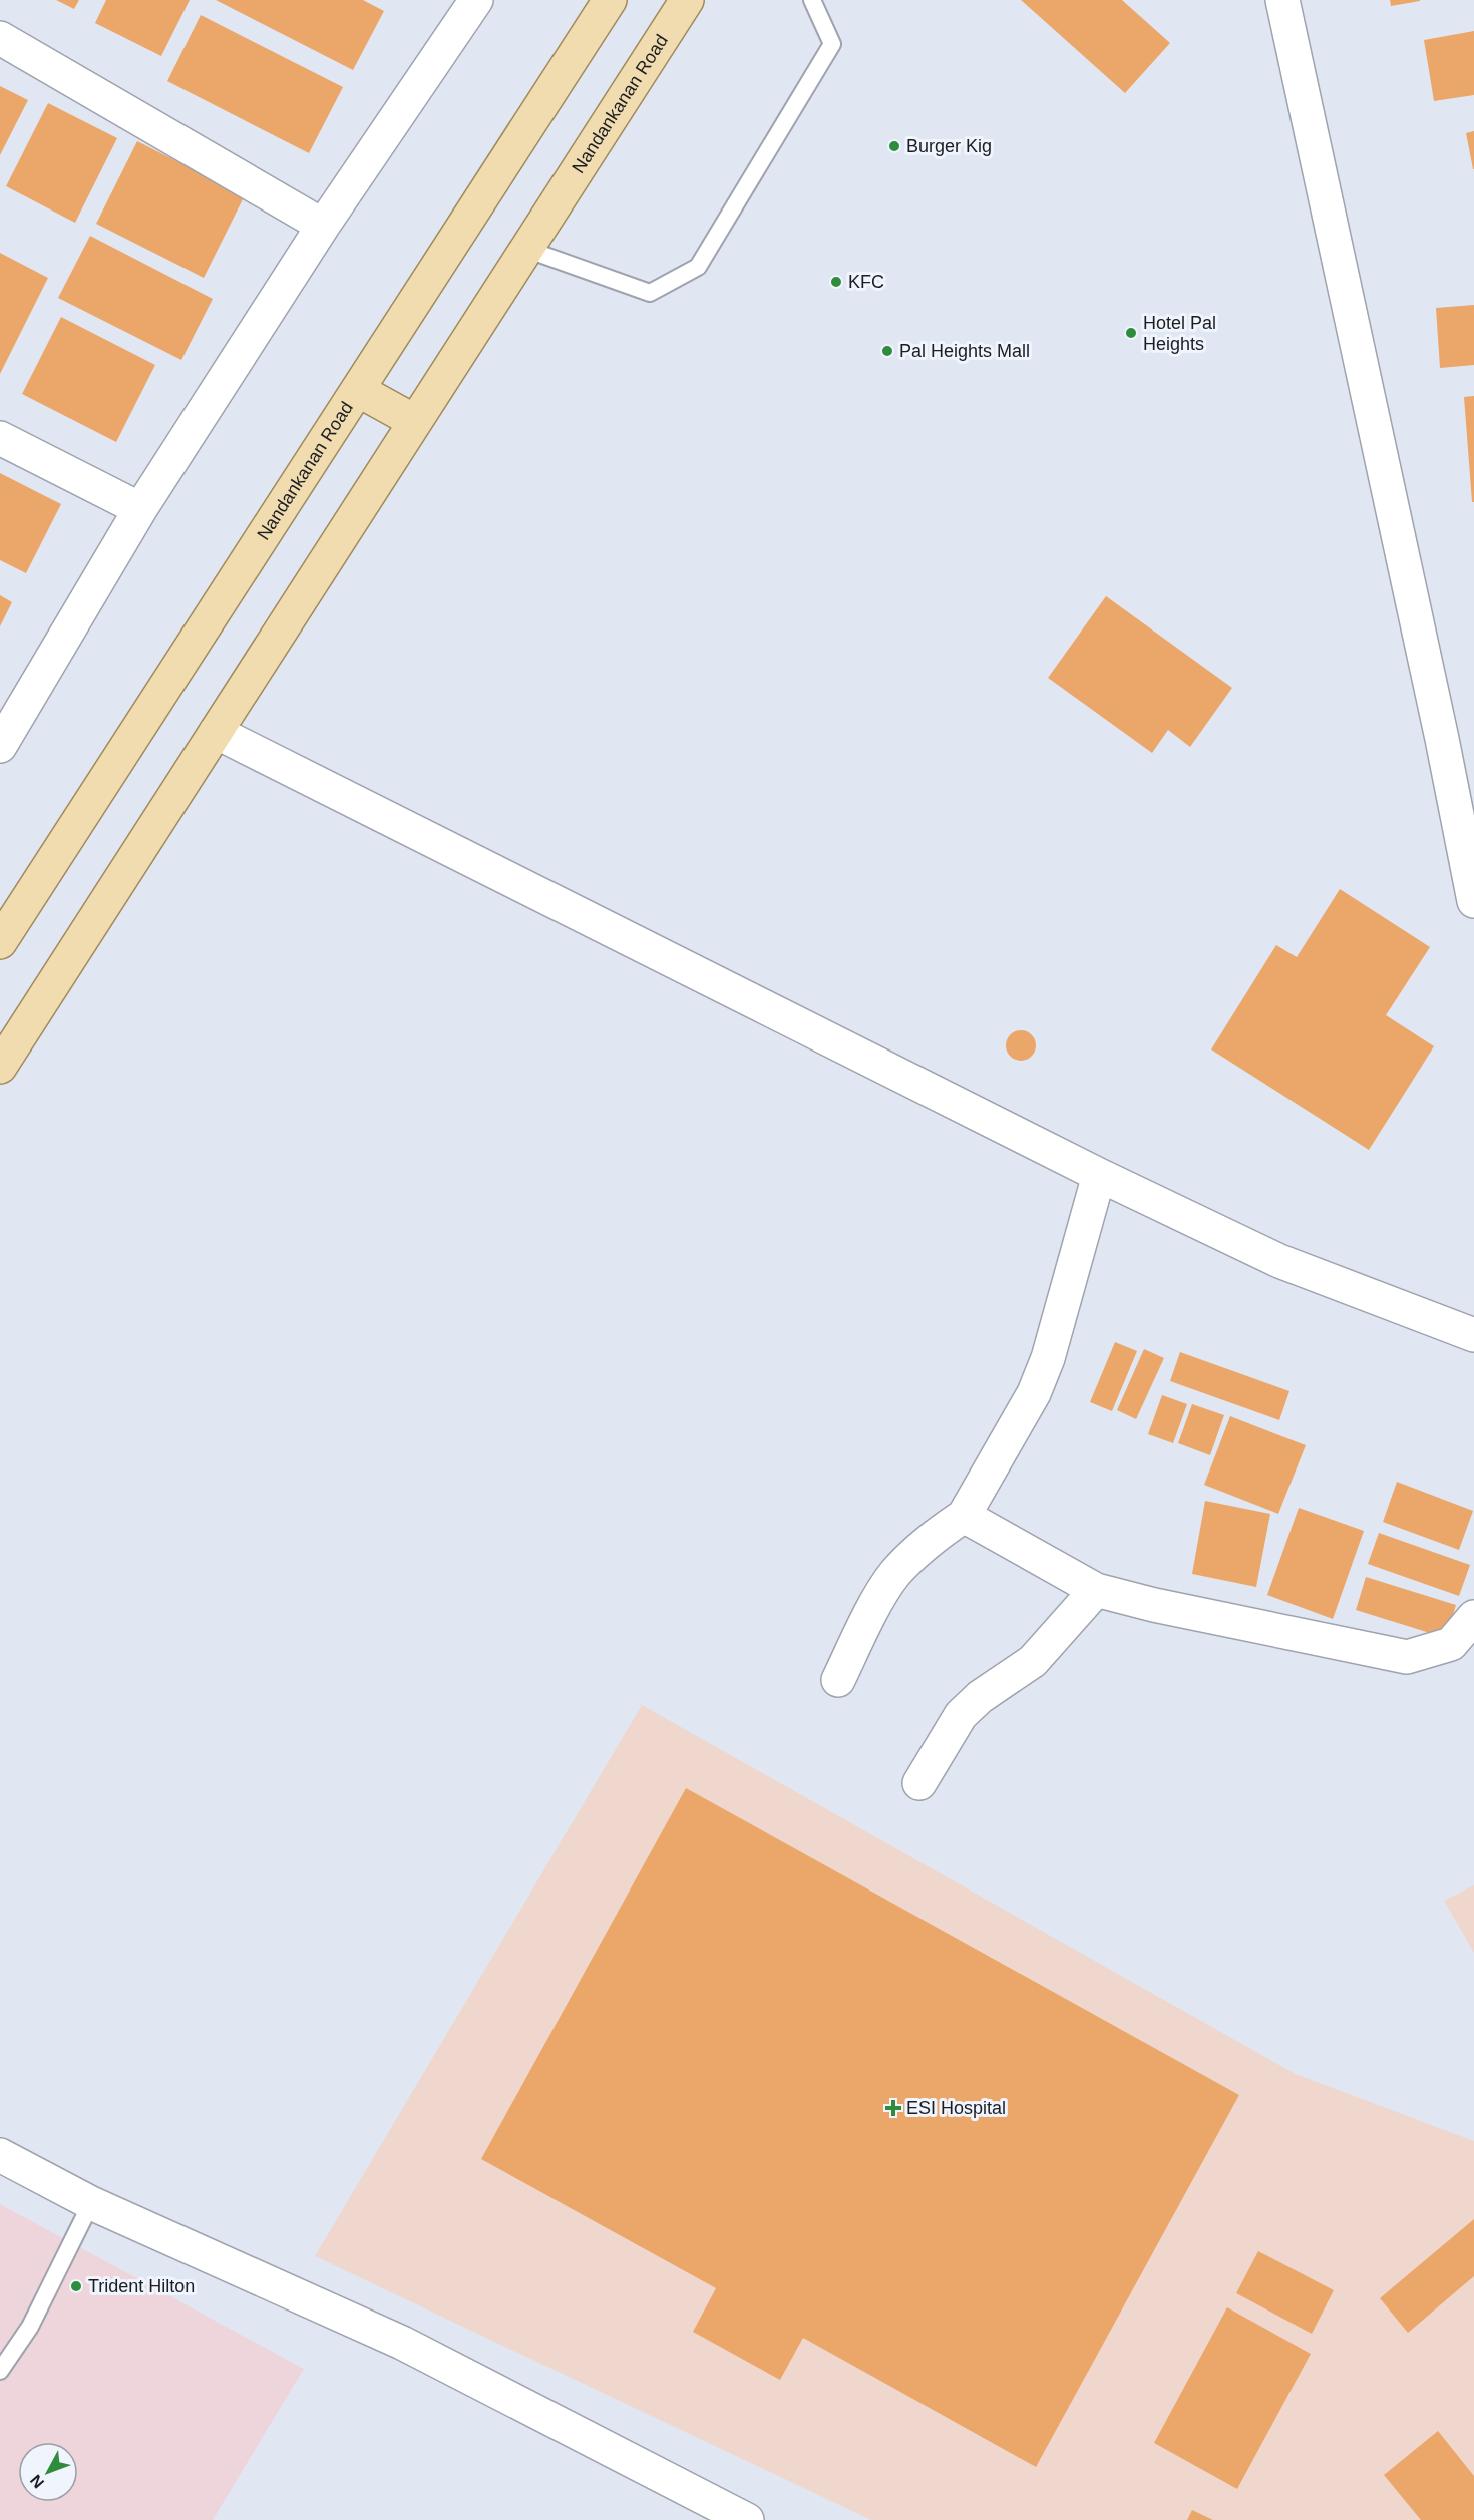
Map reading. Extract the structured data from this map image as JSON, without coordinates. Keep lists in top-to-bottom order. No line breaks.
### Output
{"streets":{"main road":["Nandankanan Road"]},"places":{"other":["Burger Kig","KFC","Hotel Pal Heights","Pal Heights Mall","Trident Hilton"],"health":["ESI Hospital"]},"north":"bottom left"}
